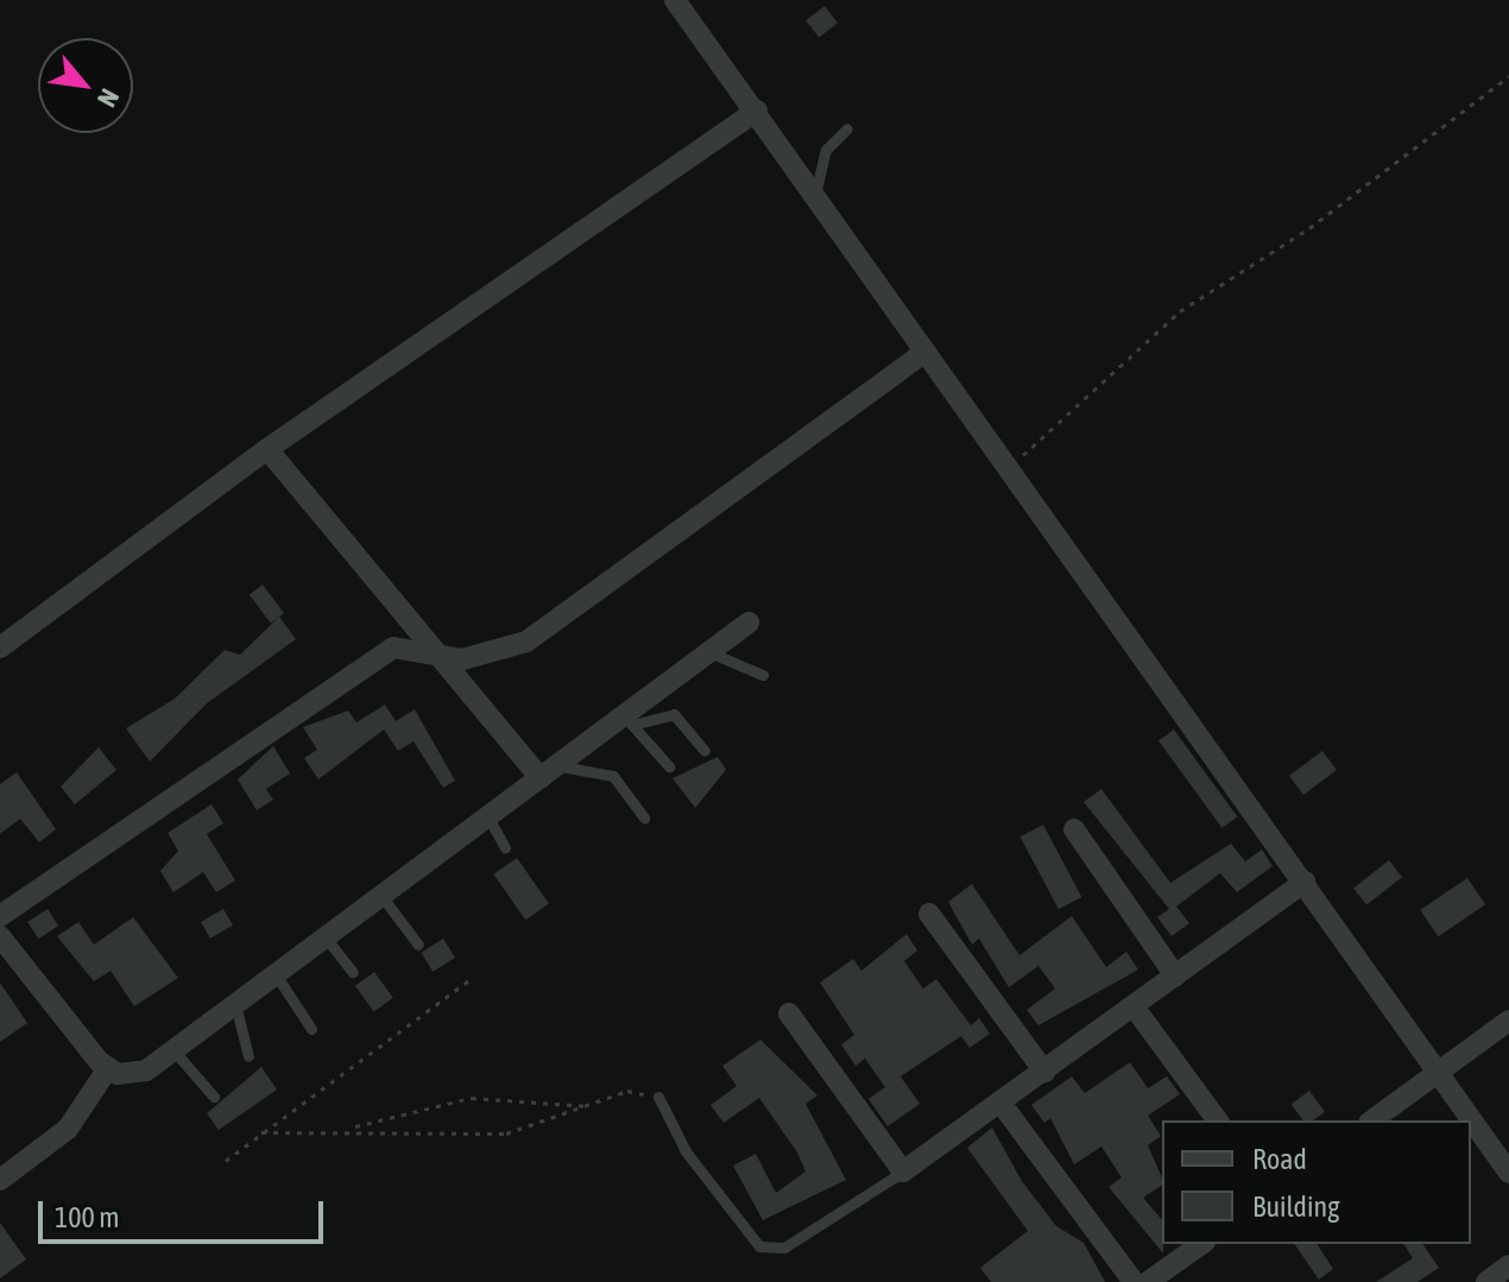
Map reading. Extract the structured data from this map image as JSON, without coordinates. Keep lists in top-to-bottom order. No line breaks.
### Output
{"legend":["Road","Building"],"scale_bar":"100 m","north":"bottom right"}
